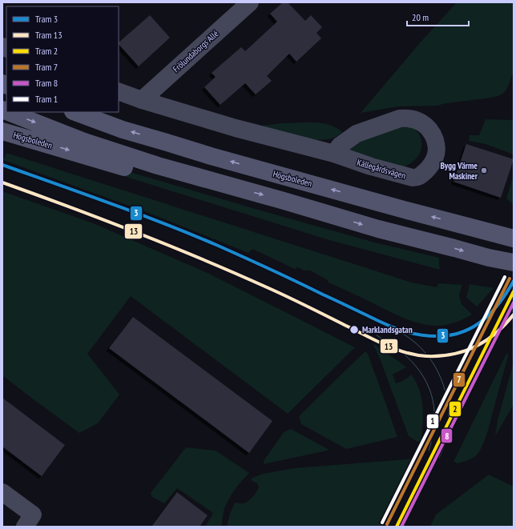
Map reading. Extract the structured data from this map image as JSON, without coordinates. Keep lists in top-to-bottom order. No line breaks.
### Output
{"streets":{"main road":["Högsboleden"],"street":["Frölundaborgs Allé","Källegårdsvägen"]},"crossings":[["Frölundaborgs Allé","Källegårdsvägen"]],"places":["Bygg Värme Maskiner","Marklandsgatan"],"lines":["tram line 3","tram line 13","tram line 1","tram line 7","tram line 2","tram line 8"],"legend":["Tram 3","Tram 13","Tram 2","Tram 7","Tram 8","Tram 1"],"scale_bar":"20 m"}
